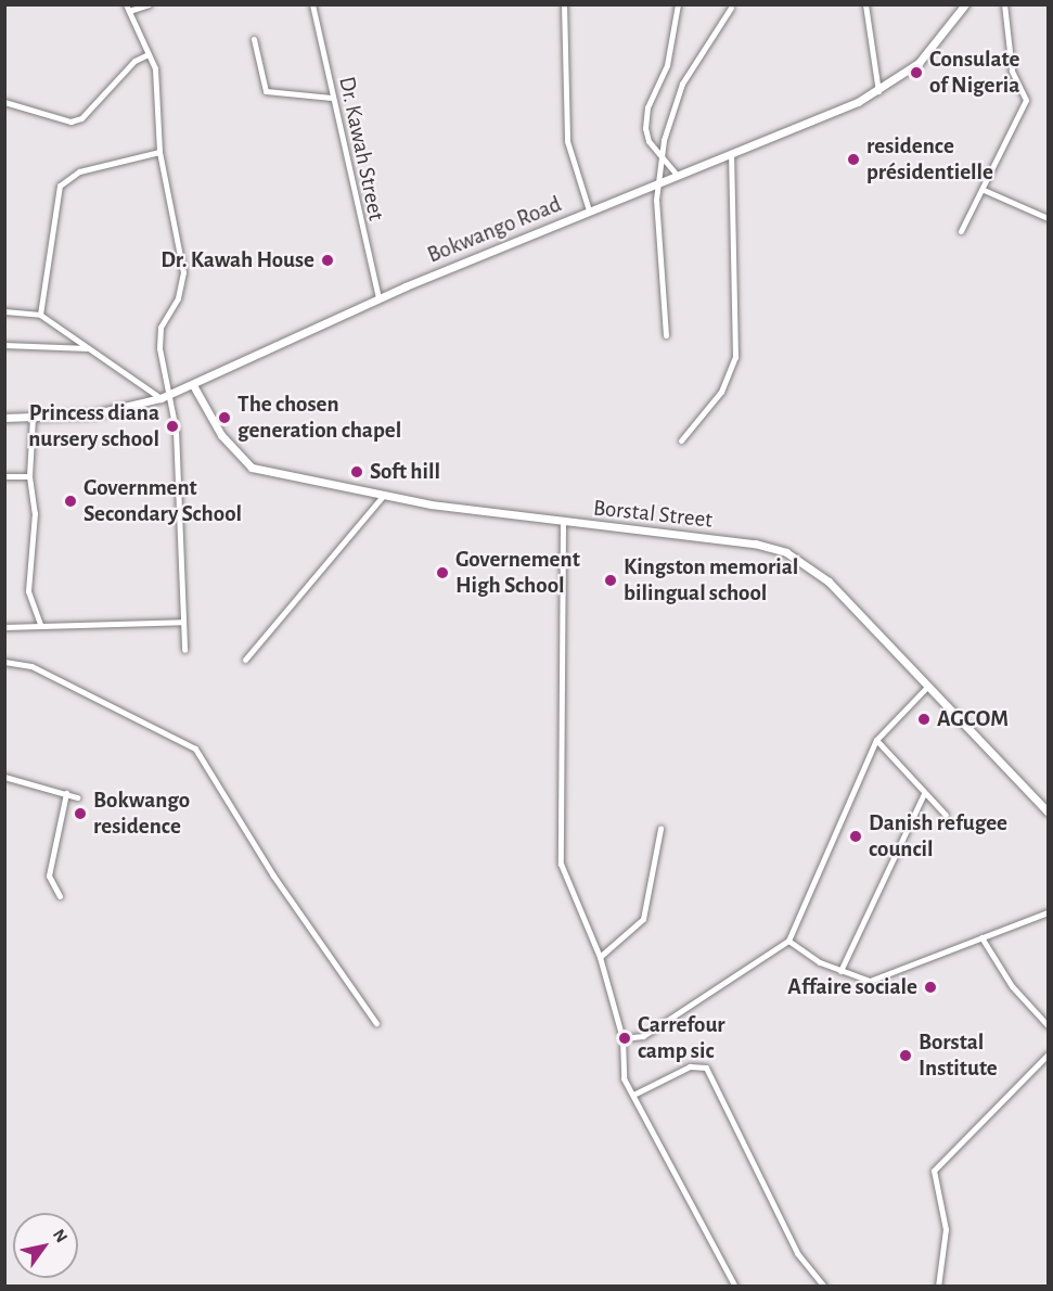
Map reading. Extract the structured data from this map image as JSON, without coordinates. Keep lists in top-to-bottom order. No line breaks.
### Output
{"streets":{"street":["Dr. Kawah Street","Bokwango Road","Borstal Street"]},"crossings":[["Dr. Kawah Street","Bokwango Road"],["Bokwango Road","Borstal Street"]],"places":["Consulate of Nigeria","residence présidentielle","Dr. Kawah House","The chosen generation chapel","Princess diana nursery school","Soft hill","Government Secondary School","Governement High School","Kingston memorial bilingual school","AGCOM","Bokwango residence","Danish refugee council","Affaire sociale","Carrefour camp sic","Borstal Institute"],"north":"top right"}
